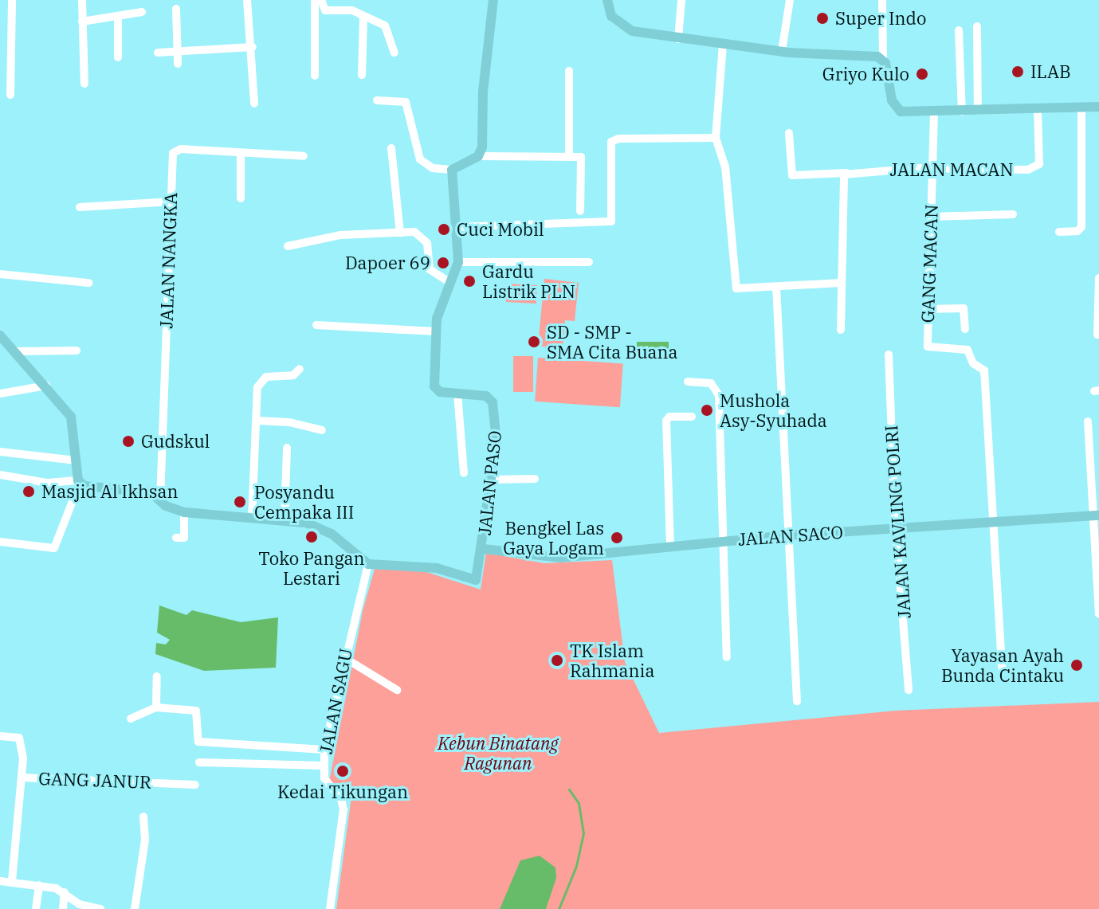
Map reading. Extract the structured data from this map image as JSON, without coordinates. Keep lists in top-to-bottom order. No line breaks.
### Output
{"streets":{"main road":["JALAN PASO","JALAN SACO"],"street":["JALAN MACAN","JALAN NANGKA","GANG MACAN","JALAN KAVLING POLRI","JALAN SAGU","GANG JANUR"]},"crossings":[["JALAN MACAN","GANG MACAN"],["GANG MACAN","JALAN SACO"],["JALAN PASO","JALAN SACO"],["JALAN PASO","JALAN SAGU"],["JALAN KAVLING POLRI","JALAN SACO"]],"parks":["Kebun Binatang Ragunan"],"places":["Super Indo","ILAB","Griyo Kulo","Cuci Mobil","Dapoer 69","Gardu Listrik PLN","SD - SMP - SMA Cita Buana","Mushola Asy-Syuhada","Gudskul","Masjid Al Ikhsan","Posyandu Cempaka III","Toko Pangan Lestari","Bengkel Las Gaya Logam","TK Islam Rahmania","Yayasan Ayah Bunda Cintaku","Kedai Tikungan"]}
